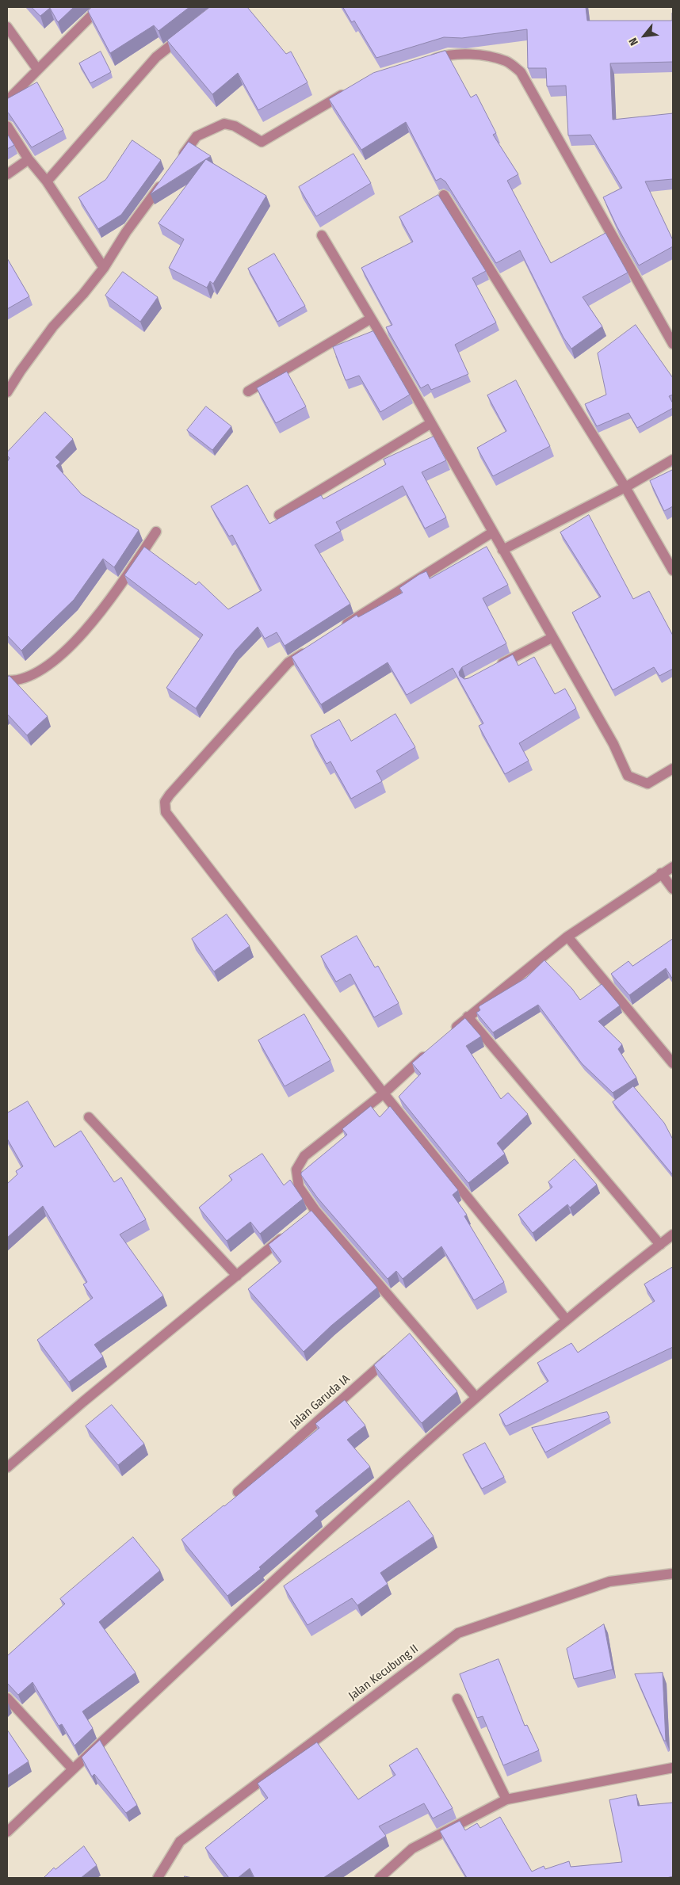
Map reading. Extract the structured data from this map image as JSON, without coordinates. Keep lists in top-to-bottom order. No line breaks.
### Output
{"streets":{"street":["Jalan Garuda IA","Jalan Kecubung II"]},"north":"bottom left"}
